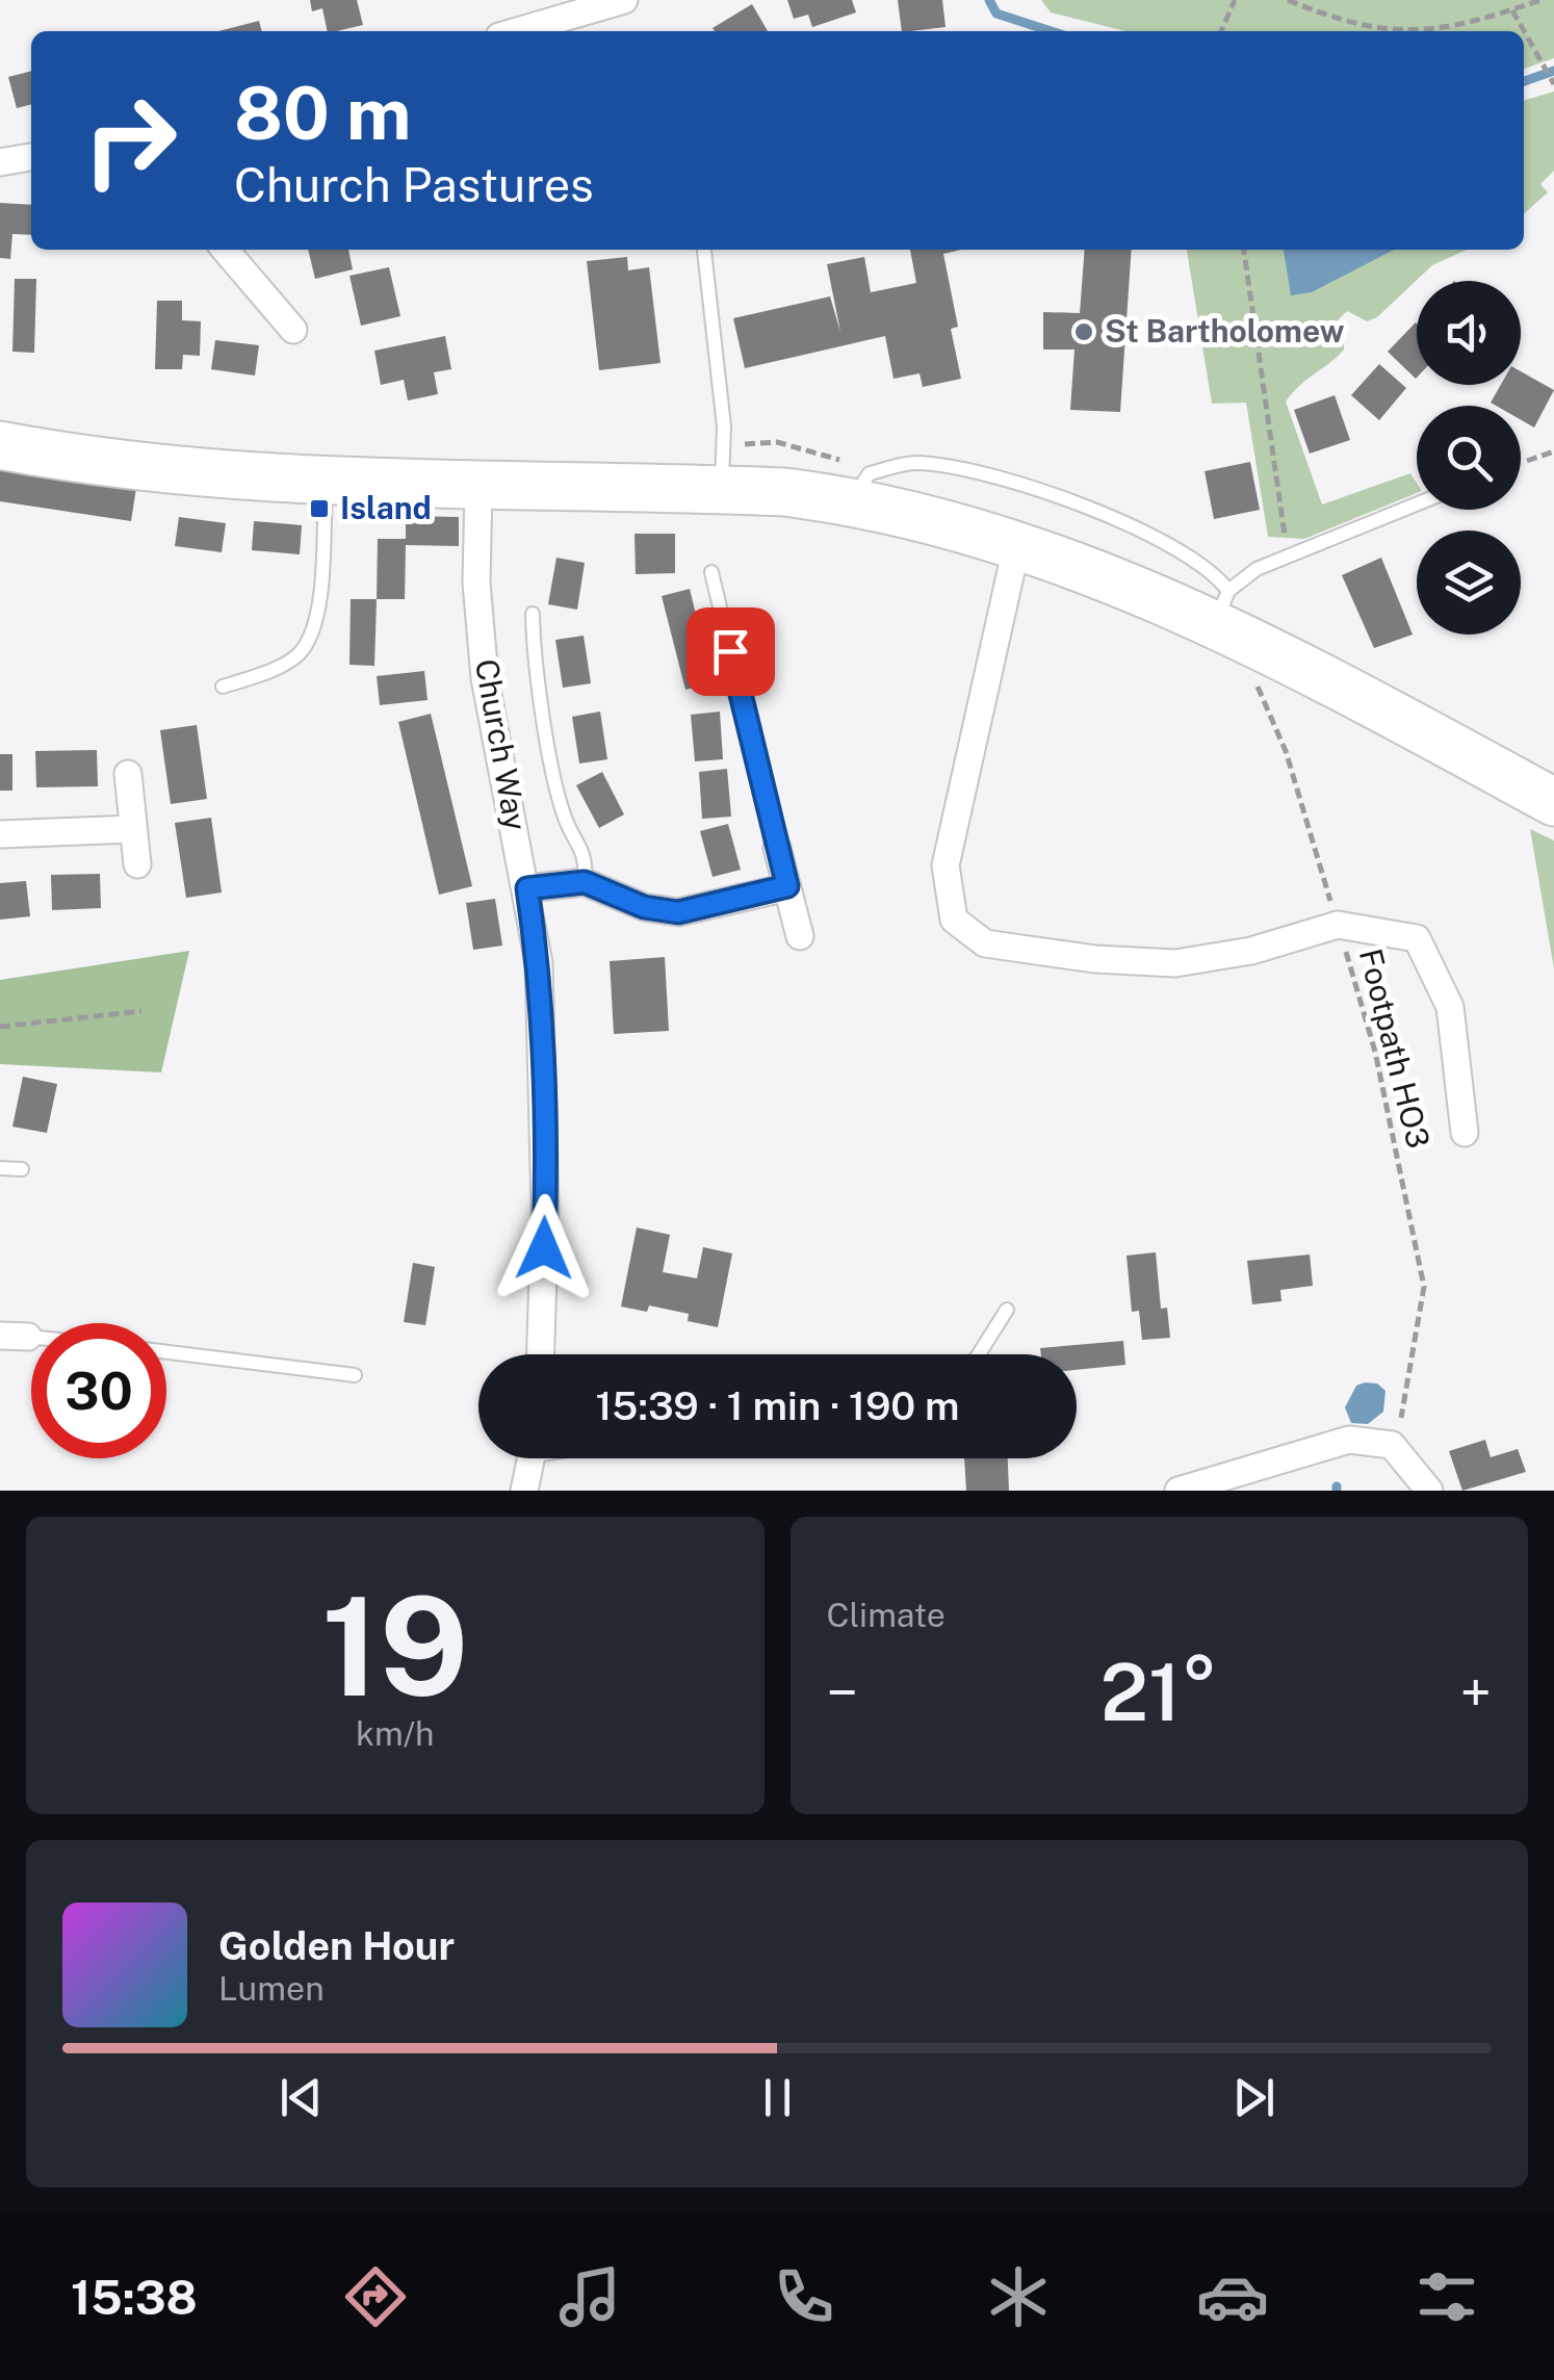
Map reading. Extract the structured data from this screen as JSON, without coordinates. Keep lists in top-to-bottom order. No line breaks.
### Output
{"streets":{"street":["Church Way"],"path":["Footpath HO3"]},"places":{"other":["St Bartholomew"],"transit":["Island"]},"page":{"turn":["80 m","Church Pastures"],"limit":"30","trip":"15:39 · 1 min · 190 m","tile":[["19","km/h"],"Climate"],"heat":["−","21°","+"],"song":["Golden Hour","Lumen"],"tabs":"15:38"}}
